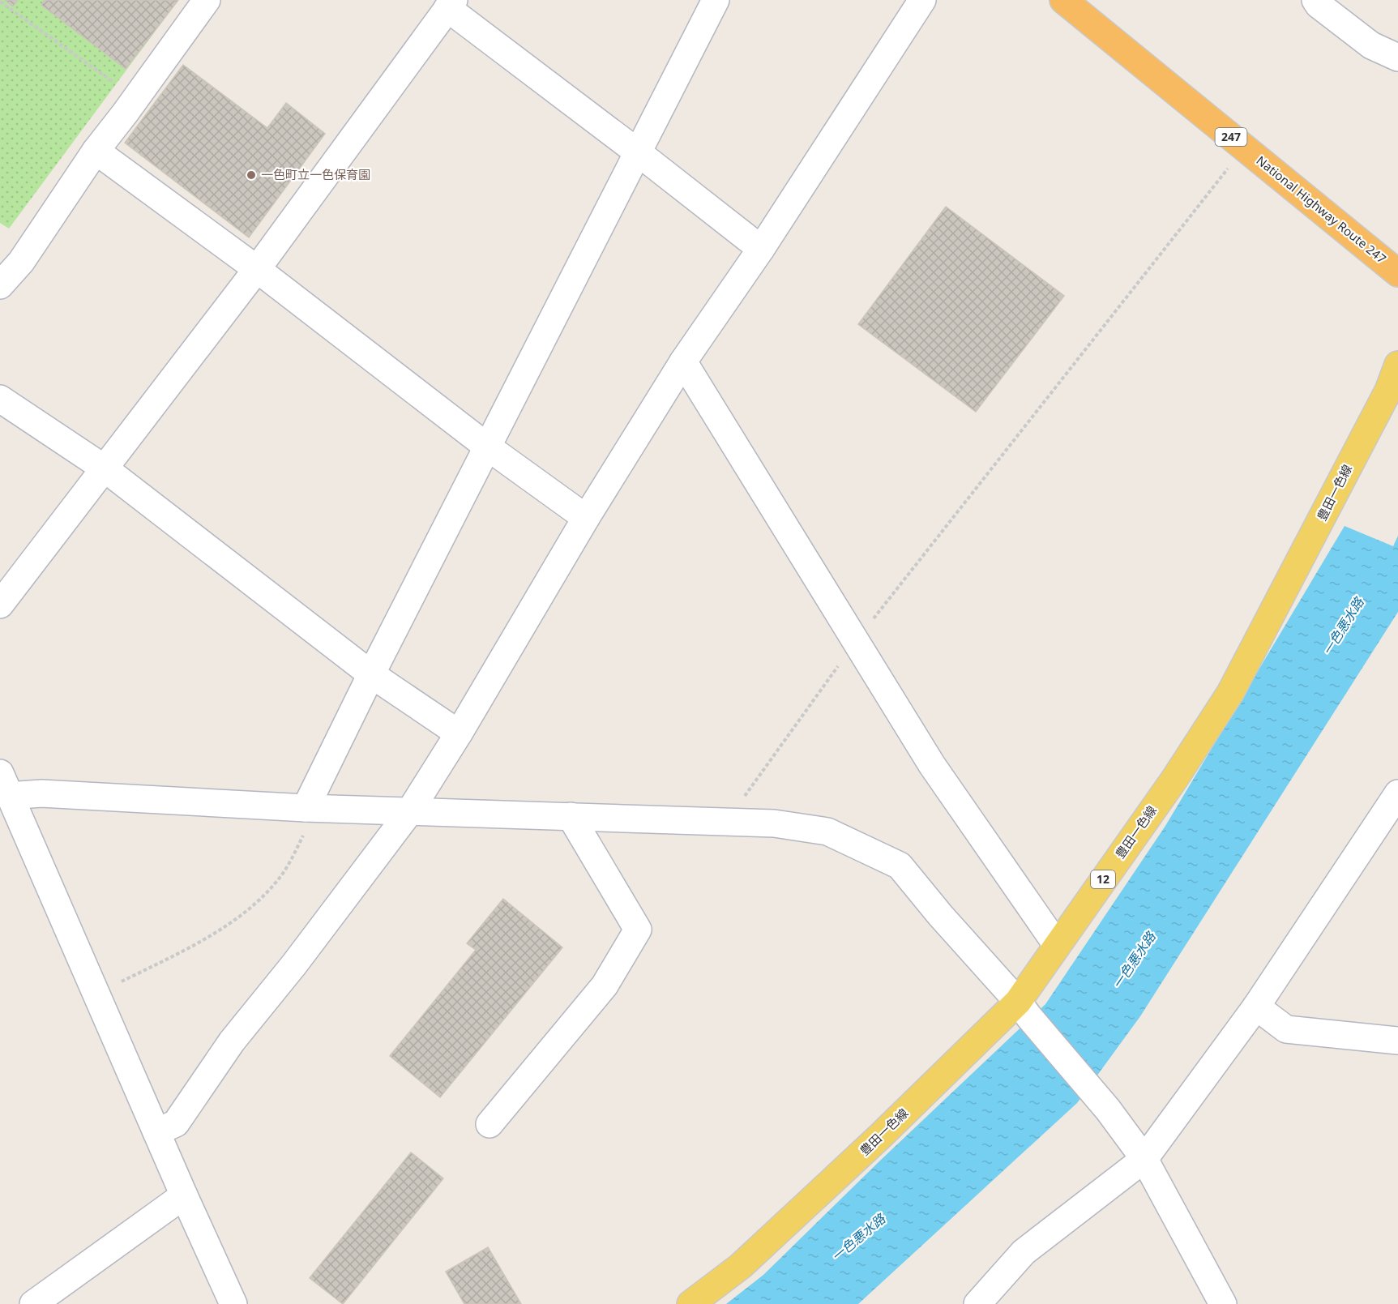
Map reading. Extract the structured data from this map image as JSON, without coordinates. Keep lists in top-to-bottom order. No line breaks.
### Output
{"streets":{"highway":["247","National Highway Route 247"],"main road":["豊田一色線","12"]},"water":["一色悪水路"],"places":["一色町立一色保育園"]}
